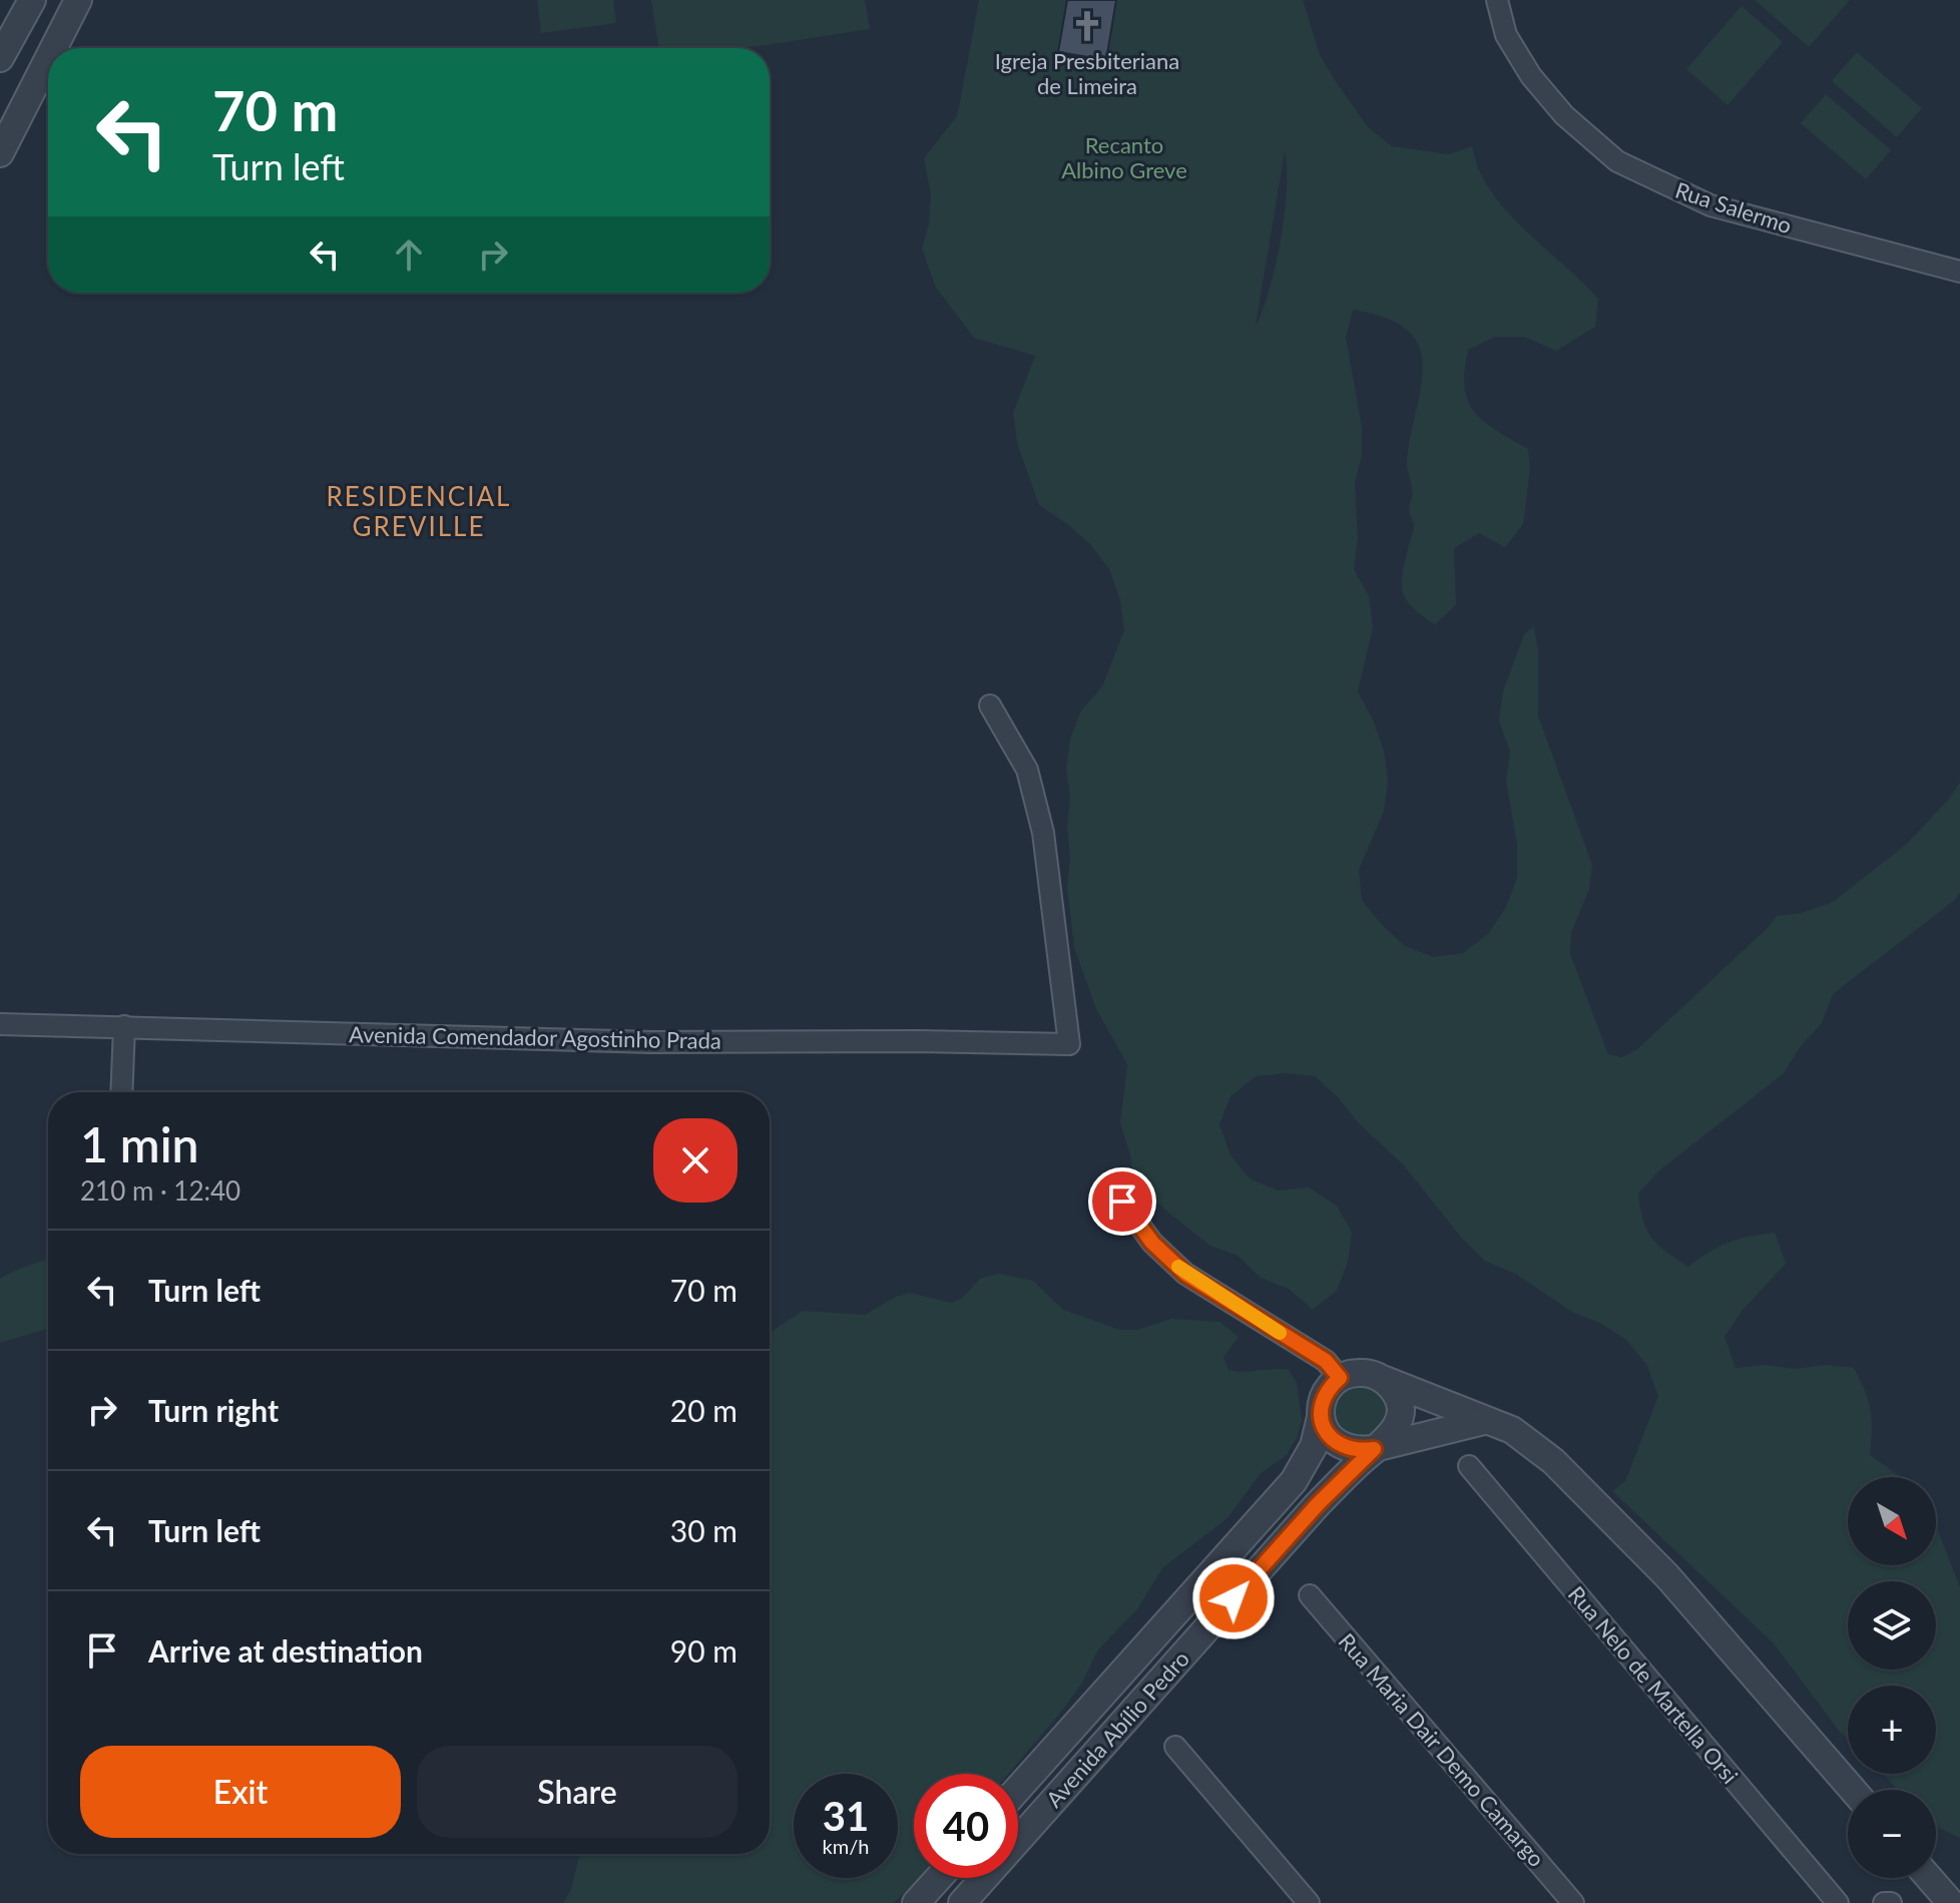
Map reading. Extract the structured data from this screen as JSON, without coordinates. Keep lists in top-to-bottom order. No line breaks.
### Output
{"streets":{"street":["Rua Salermo","Avenida Comendador Agostinho Prada","Rua Nelo de Martella Orsi","Avenida Abílio Pedro","Rua Maria Dair Demo Camargo"]},"districts":["RESIDENCIAL GREVILLE"],"parks":["Recanto Albino Greve"],"places":{"church":["Igreja Presbiteriana de Limeira"]},"north":"bottom right","page":{"turn":["70 m","Turn left"],"heading":["1 min","210 m · 12:40"],"list":[{"name":"Turn left","value":"70 m"},{"name":"Turn right","value":"20 m"},{"name":"Turn left","value":"30 m"},{"name":"Arrive at destination","value":"90 m"}],"map_buttons":["+","−"],"buttons":["Exit","Share"],"speed":"31 km/h","limit":"40"}}
